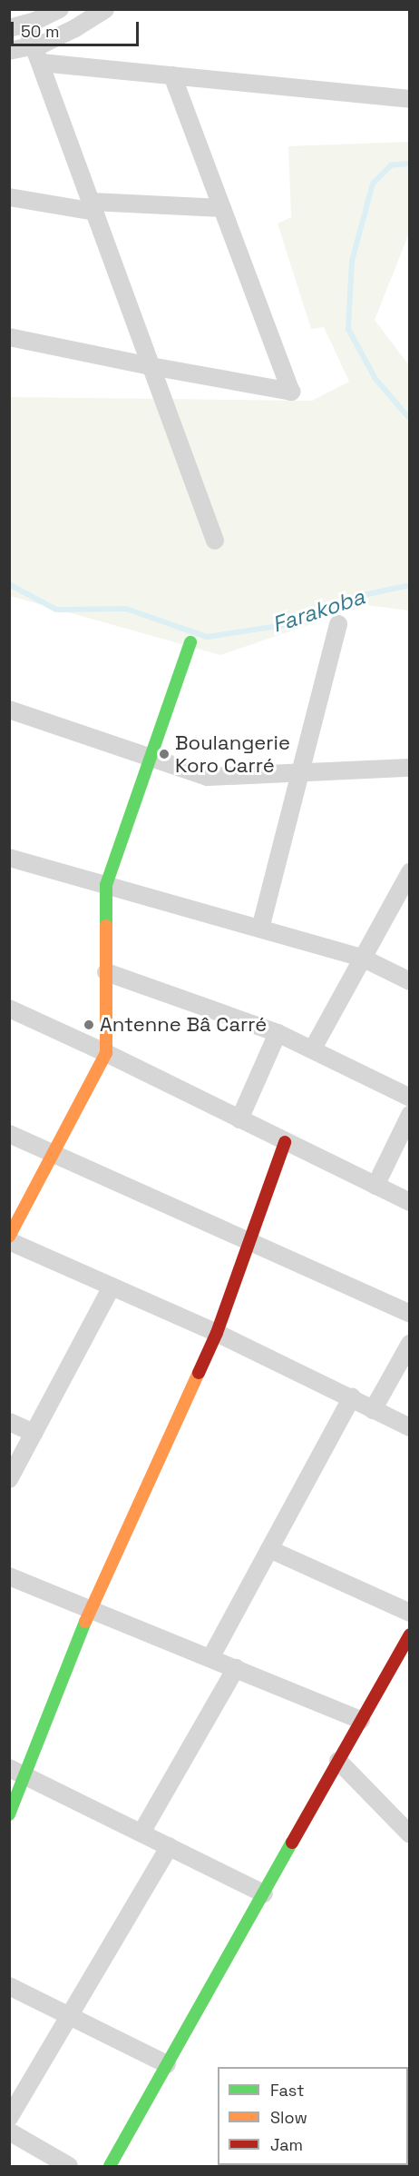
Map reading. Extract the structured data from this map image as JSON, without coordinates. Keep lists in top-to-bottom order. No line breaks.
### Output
{"water":["Farakoba"],"places":["Boulangerie Koro Carré","Antenne Bâ Carré"],"legend":["Fast","Slow","Jam"],"scale_bar":"50 m"}
